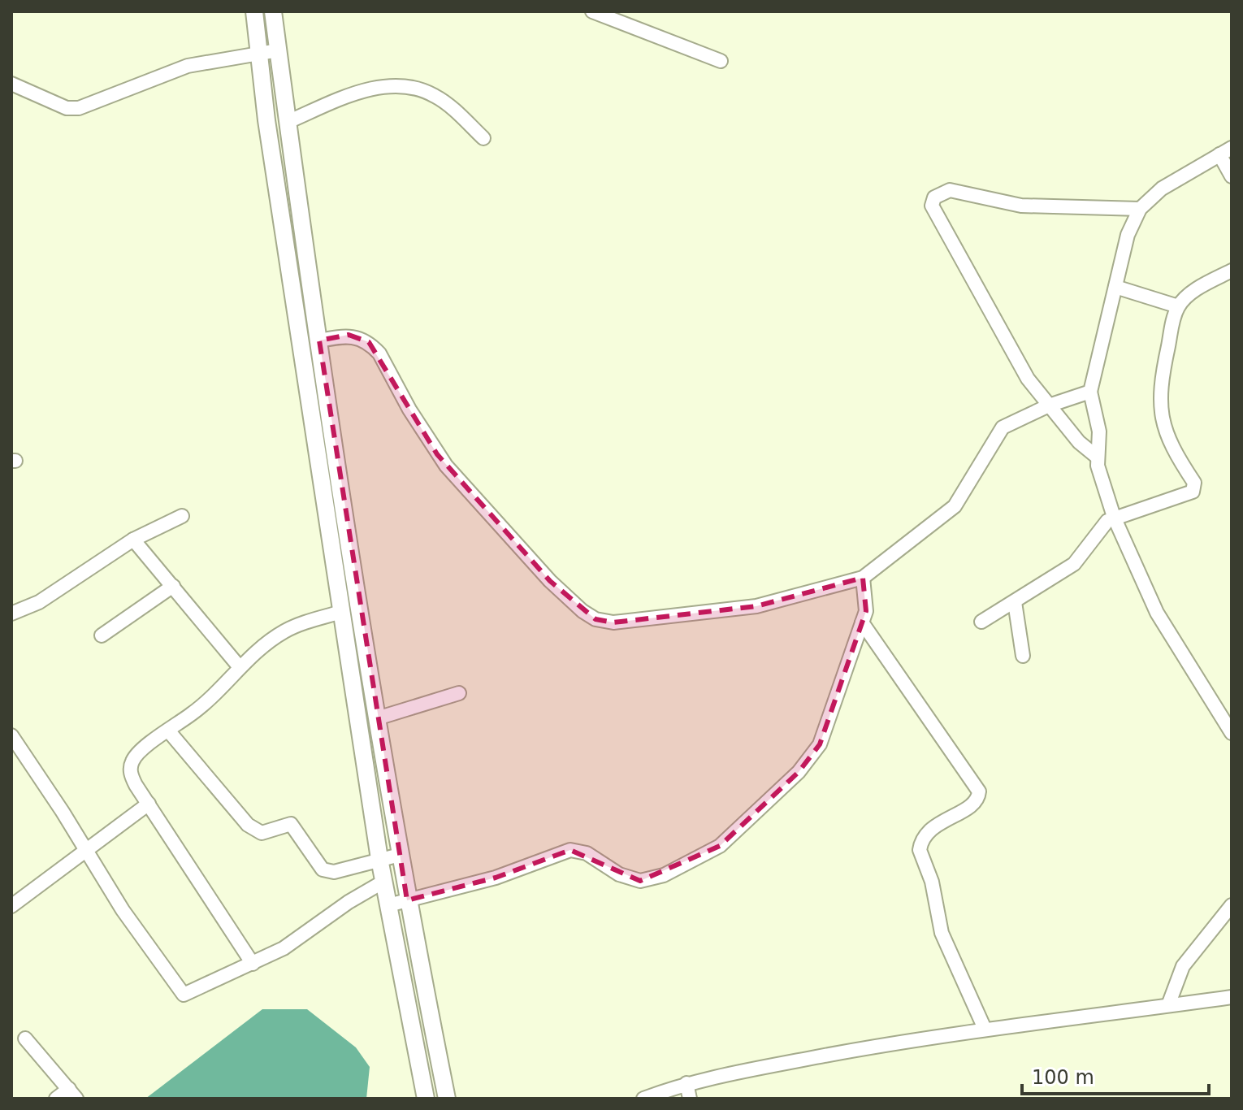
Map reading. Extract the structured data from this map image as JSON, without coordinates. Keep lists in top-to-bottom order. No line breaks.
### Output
{"scale_bar":"100 m"}
